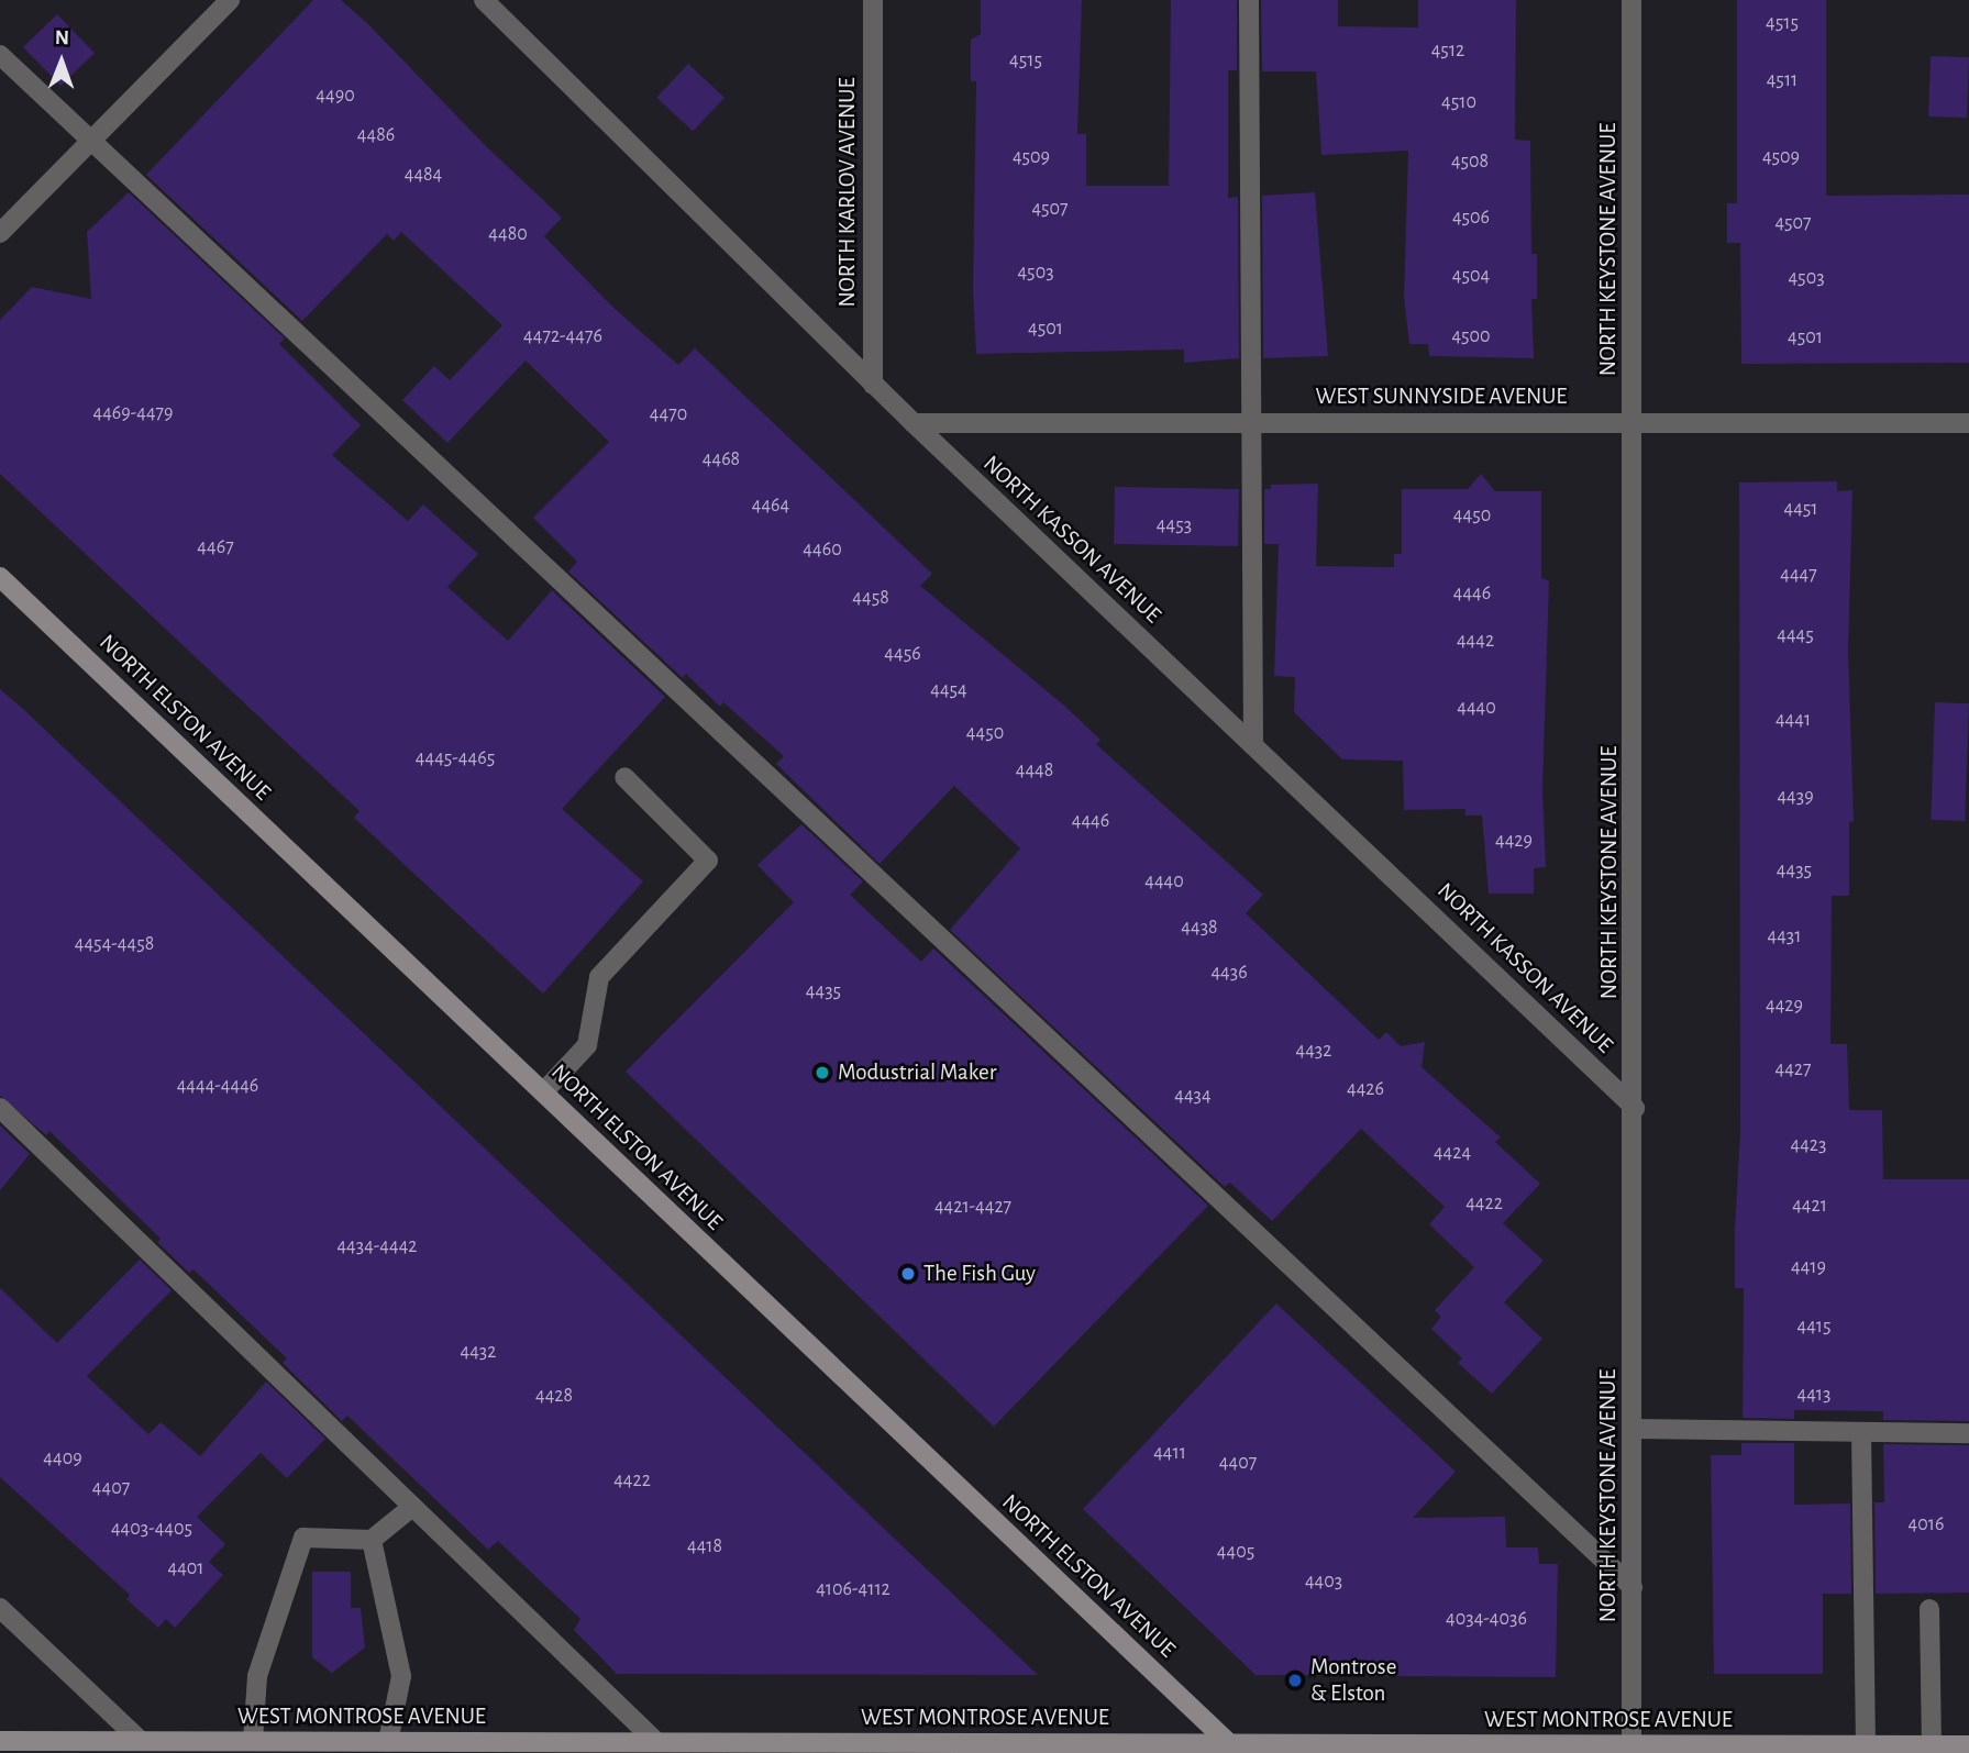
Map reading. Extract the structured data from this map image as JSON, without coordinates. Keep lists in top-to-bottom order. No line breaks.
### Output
{"streets":{"main road":["NORTH ELSTON AVENUE","WEST MONTROSE AVENUE"],"street":["NORTH KARLOV AVENUE","NORTH KEYSTONE AVENUE","WEST SUNNYSIDE AVENUE","NORTH KASSON AVENUE"]},"crossings":[["NORTH KARLOV AVENUE","NORTH KASSON AVENUE"],["NORTH KEYSTONE AVENUE","WEST SUNNYSIDE AVENUE"],["NORTH KEYSTONE AVENUE","NORTH KASSON AVENUE"],["NORTH KEYSTONE AVENUE","WEST MONTROSE AVENUE"],["WEST SUNNYSIDE AVENUE","NORTH KASSON AVENUE"],["NORTH ELSTON AVENUE","WEST MONTROSE AVENUE"]],"places":["Modustrial Maker","The Fish Guy","Montrose & Elston"],"house_numbers":["4515","4512","4515","4511","4490","4510","4486","4509","4509","4508","4484","4507","4506","4507","4480","4503","4504","4503","4501","4472-4476","4500","4501","4469-4479","4470","4468","4464","4451","4450","4453","4467","4460","4447","4446","4458","4445","4442","4456","4454","4440","4441","4450","4445-4465","4448","4439","4446","4429","4435","4440","4438","4431","4454-4458","4436","4435","4429","4432","4427","4444-4446","4426","4434","4423","4424","4422","4421","4421-4427","4434-4442","4419","4415","4432","4413","4428","4411","4409","4407","4422","4407","4016","4403-4405","4418","4405","4401","4403","4106-4112","4034-4036"],"north":"top"}
